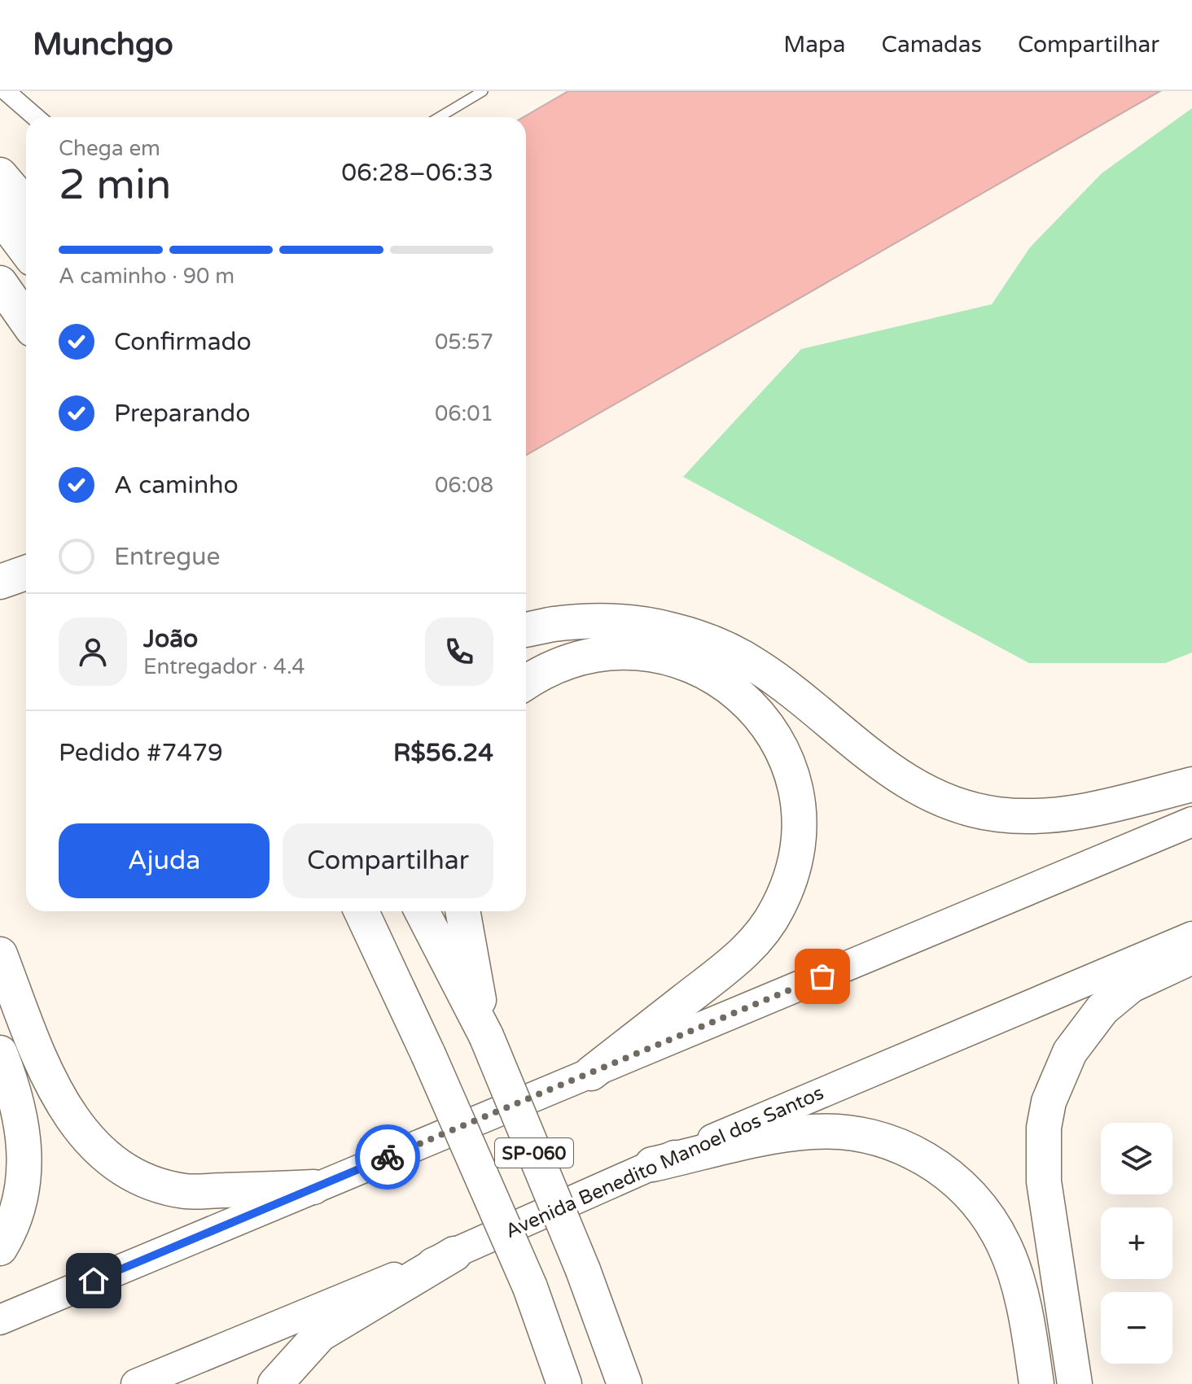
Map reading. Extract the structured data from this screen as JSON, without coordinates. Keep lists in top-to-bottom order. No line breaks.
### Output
{"streets":{"highway":["SP-060"],"main road":["Avenida Benedito Manoel dos Santos"]},"page":{"header":"Munchgo","nav":["Mapa","Camadas","Compartilhar"],"heading":["2 min","Chega em","06:28–06:33"],"panel":["João","Entregador · 4.4","Pedido #7479","R$56.24"],"bar":"A caminho · 90 m","list":[["Confirmado","05:57"],["Preparando","06:01"],["A caminho","06:08"],"Entregue"],"buttons":["Ajuda","Compartilhar"],"map_buttons":["+","−"]}}
